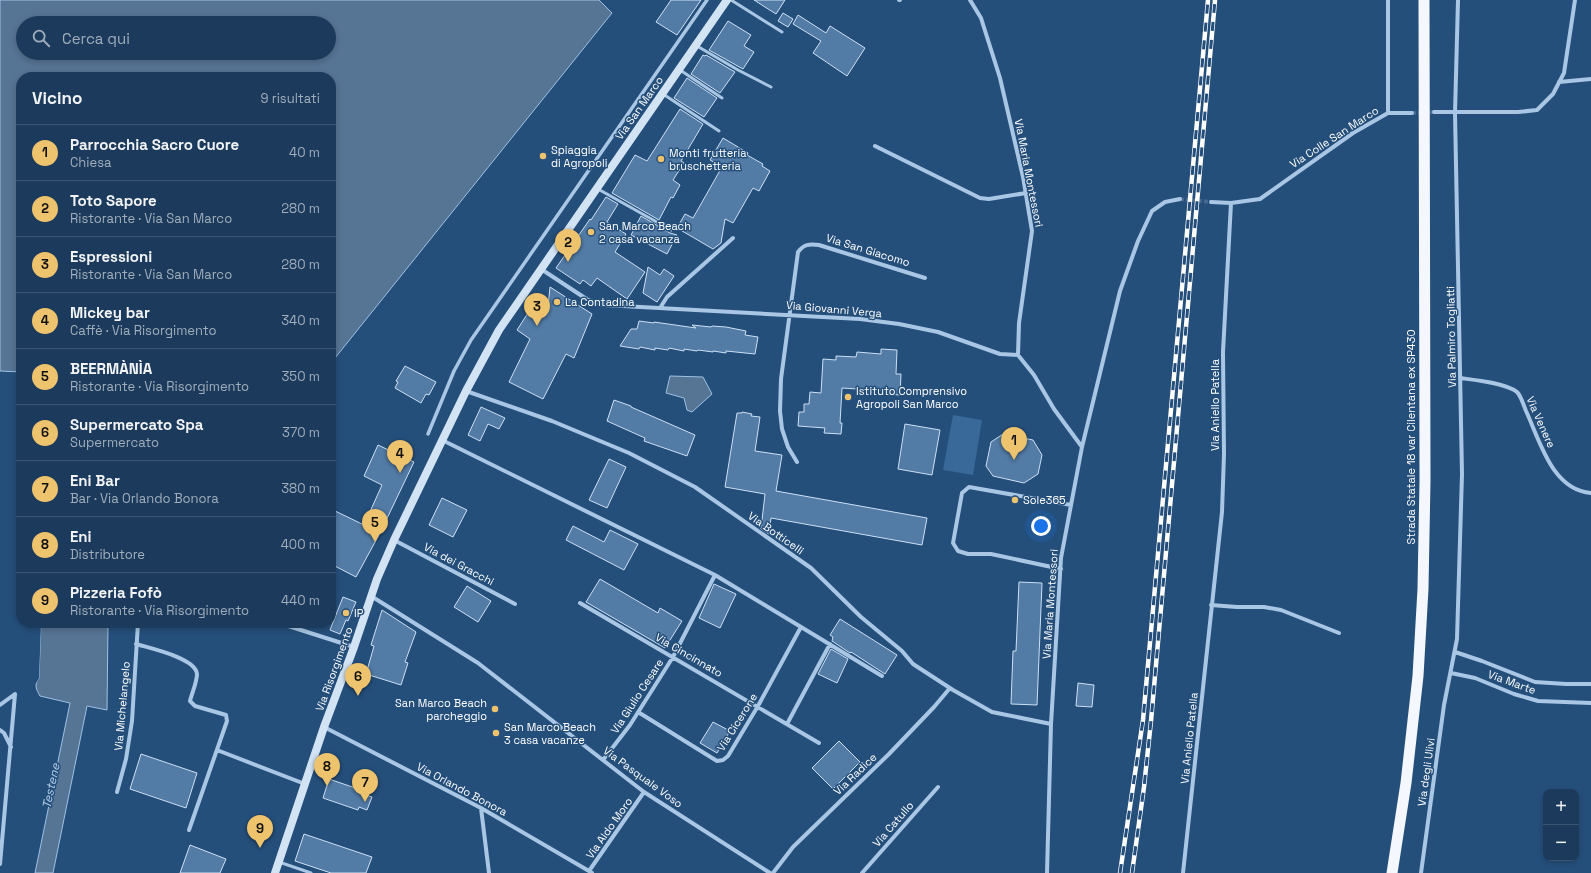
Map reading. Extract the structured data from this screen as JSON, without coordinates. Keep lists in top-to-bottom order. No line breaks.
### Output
{"streets":{"highway":["Strada Statale 18 var Cilentana ex SP430"],"main road":["Via San Marco","Via Risorgimento"],"street":["Via Colle San Marco","Via Maria Montessori","Via San Giacomo","Via Giovanni Verga","Via Palmiro Togliatti","Via Aniello Patella","Via Venere","Via Botticelli","Via dei Gracchi","Via Cincinnato","Via Marte","Via Giulio Cesare","Via Michelangelo","Via Cicerone","Via degli Ulivi","Via Radice","Via Pasquale Voso","Via Orlando Bonora","Via Catullo","Via Aldo Moro"]},"crossings":[["Via San Marco","Via Giovanni Verga"],["Via San Marco","Via Botticelli"],["Via San Marco","Via Risorgimento"],["Via Colle San Marco","Via Aniello Patella"],["Via Maria Montessori","Via Giovanni Verga"],["Via Maria Montessori","Via Botticelli"],["Via San Giacomo","Via Giovanni Verga"],["Via Palmiro Togliatti","Via Venere"],["Via Palmiro Togliatti","Via Marte"],["Via Palmiro Togliatti","Via degli Ulivi"],["Via Botticelli","Via Risorgimento"],["Via Botticelli","Via Radice"],["Via dei Gracchi","Via Risorgimento"],["Via Cincinnato","Via Giulio Cesare"],["Via Cincinnato","Via Cicerone"],["Via Risorgimento","Via Pasquale Voso"],["Via Risorgimento","Via Orlando Bonora"],["Via Marte","Via degli Ulivi"],["Via Giulio Cesare","Via Cicerone"],["Via Giulio Cesare","Via Pasquale Voso"],["Via Pasquale Voso","Via Aldo Moro"],["Via Orlando Bonora","Via Aldo Moro"]],"water":["Testene"],"places":["Spiaggia di Agropoli","Monti frutteria bruschetteria","San Marco Beach 2 casa vacanza","La Contadina","Istituto Comprensivo Agropoli San Marco","Sole365","IP","San Marco Beach parcheggio","San Marco Beach 3 casa vacanze"],"page":{"search":"Cerca qui","heading":["Vicino","9 risultati"],"list":[{"mark":"1","name":"Parrocchia Sacro Cuore","note":"Chiesa","value":"40 m"},{"mark":"2","name":"Toto Sapore","note":"Ristorante · Via San Marco","value":"280 m"},{"mark":"3","name":"Espressioni","note":"Ristorante · Via San Marco","value":"280 m"},{"mark":"4","name":"Mickey bar","note":"Caffè · Via Risorgimento","value":"340 m"},{"mark":"5","name":"BEERMÀNÌA","note":"Ristorante · Via Risorgimento","value":"350 m"},{"mark":"6","name":"Supermercato Spa","note":"Supermercato","value":"370 m"},{"mark":"7","name":"Eni Bar","note":"Bar · Via Orlando Bonora","value":"380 m"},{"mark":"8","name":"Eni","note":"Distributore","value":"400 m"},{"mark":"9","name":"Pizzeria Fofò","note":"Ristorante · Via Risorgimento","value":"440 m"}],"pins":["2","3","1","4","5","6","8","7","9"],"map_buttons":["+","−"]}}
